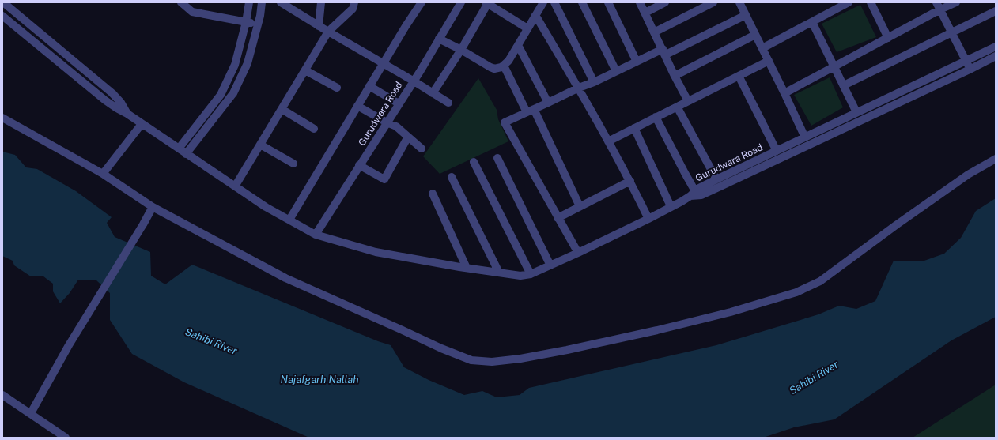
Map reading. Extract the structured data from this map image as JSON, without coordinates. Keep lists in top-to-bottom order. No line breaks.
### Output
{"streets":{"street":["Gurudwara Road"]},"water":["Sahibi River","Najafgarh Nallah"]}
